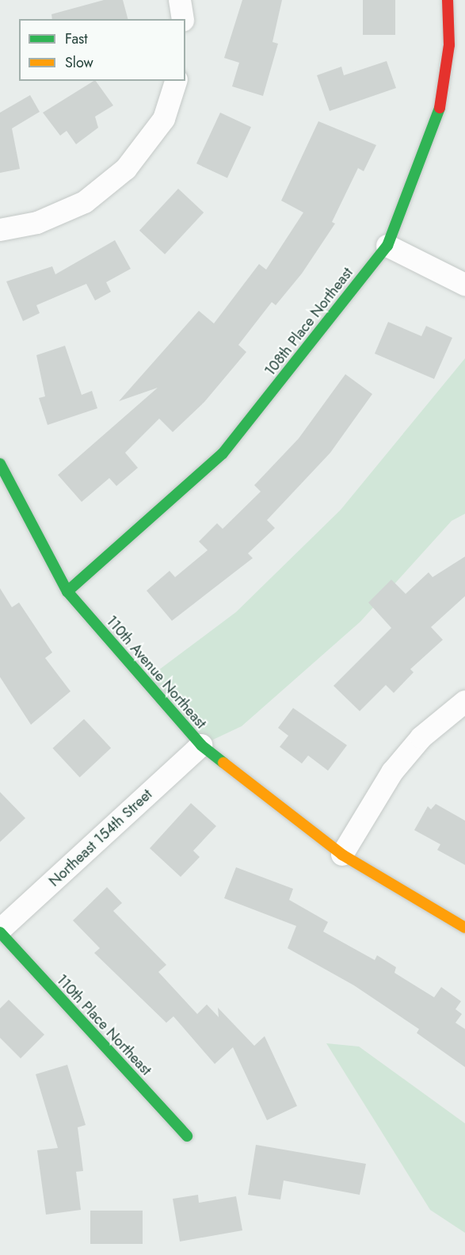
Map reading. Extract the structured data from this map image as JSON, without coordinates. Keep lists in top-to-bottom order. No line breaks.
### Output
{"streets":{"street":["108th Place Northeast","110th Avenue Northeast","Northeast 154th Street","110th Place Northeast"]},"crossings":[["108th Place Northeast","110th Avenue Northeast"],["110th Avenue Northeast","Northeast 154th Street"],["Northeast 154th Street","110th Place Northeast"]],"legend":["Fast","Slow"]}
